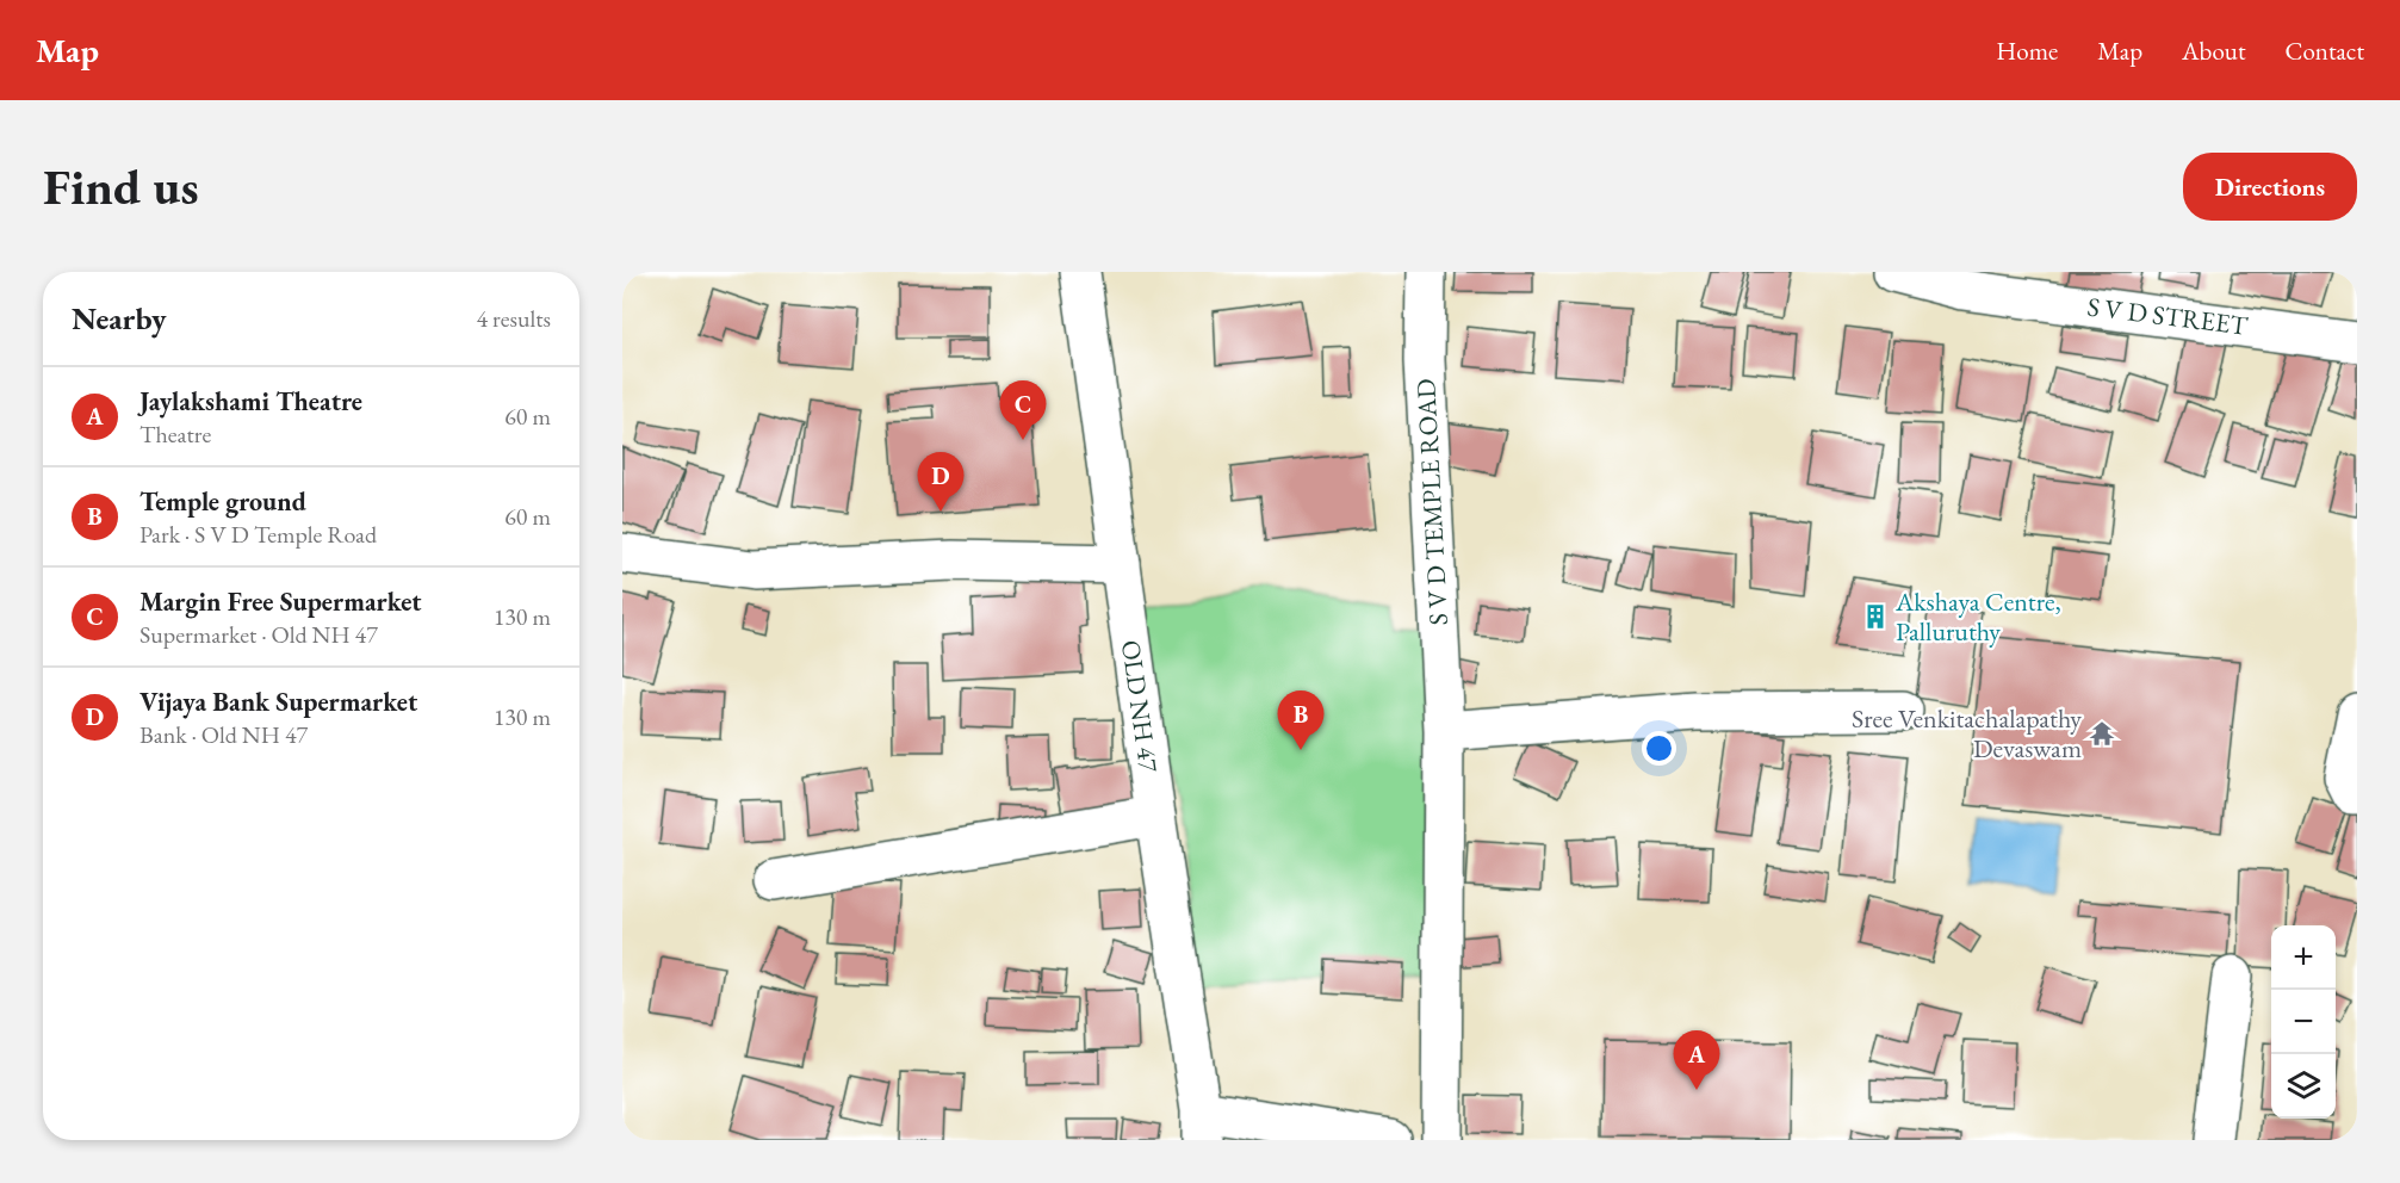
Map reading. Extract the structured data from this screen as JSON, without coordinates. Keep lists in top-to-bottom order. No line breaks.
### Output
{"streets":{"street":["S V D STREET","S V D TEMPLE ROAD","OLD NH 47"]},"places":{"building":["Akshaya Centre, Palluruthy"],"temple":["Sree Venkitachalapathy Devaswam"]},"page":{"header":"Map","nav":["Home","Map","About","Contact"],"buttons":"Directions","title":"Find us","heading":["Nearby","4 results"],"list":[{"mark":"A","name":"Jaylakshami Theatre","note":"Theatre","value":"60 m"},{"mark":"B","name":"Temple ground","note":"Park · S V D Temple Road","value":"60 m"},{"mark":"C","name":"Margin Free Supermarket","note":"Supermarket · Old NH 47","value":"130 m"},{"mark":"D","name":"Vijaya Bank Supermarket","note":"Bank · Old NH 47","value":"130 m"}],"pins":["C","D","B","A"],"map_buttons":["+","−"]}}
